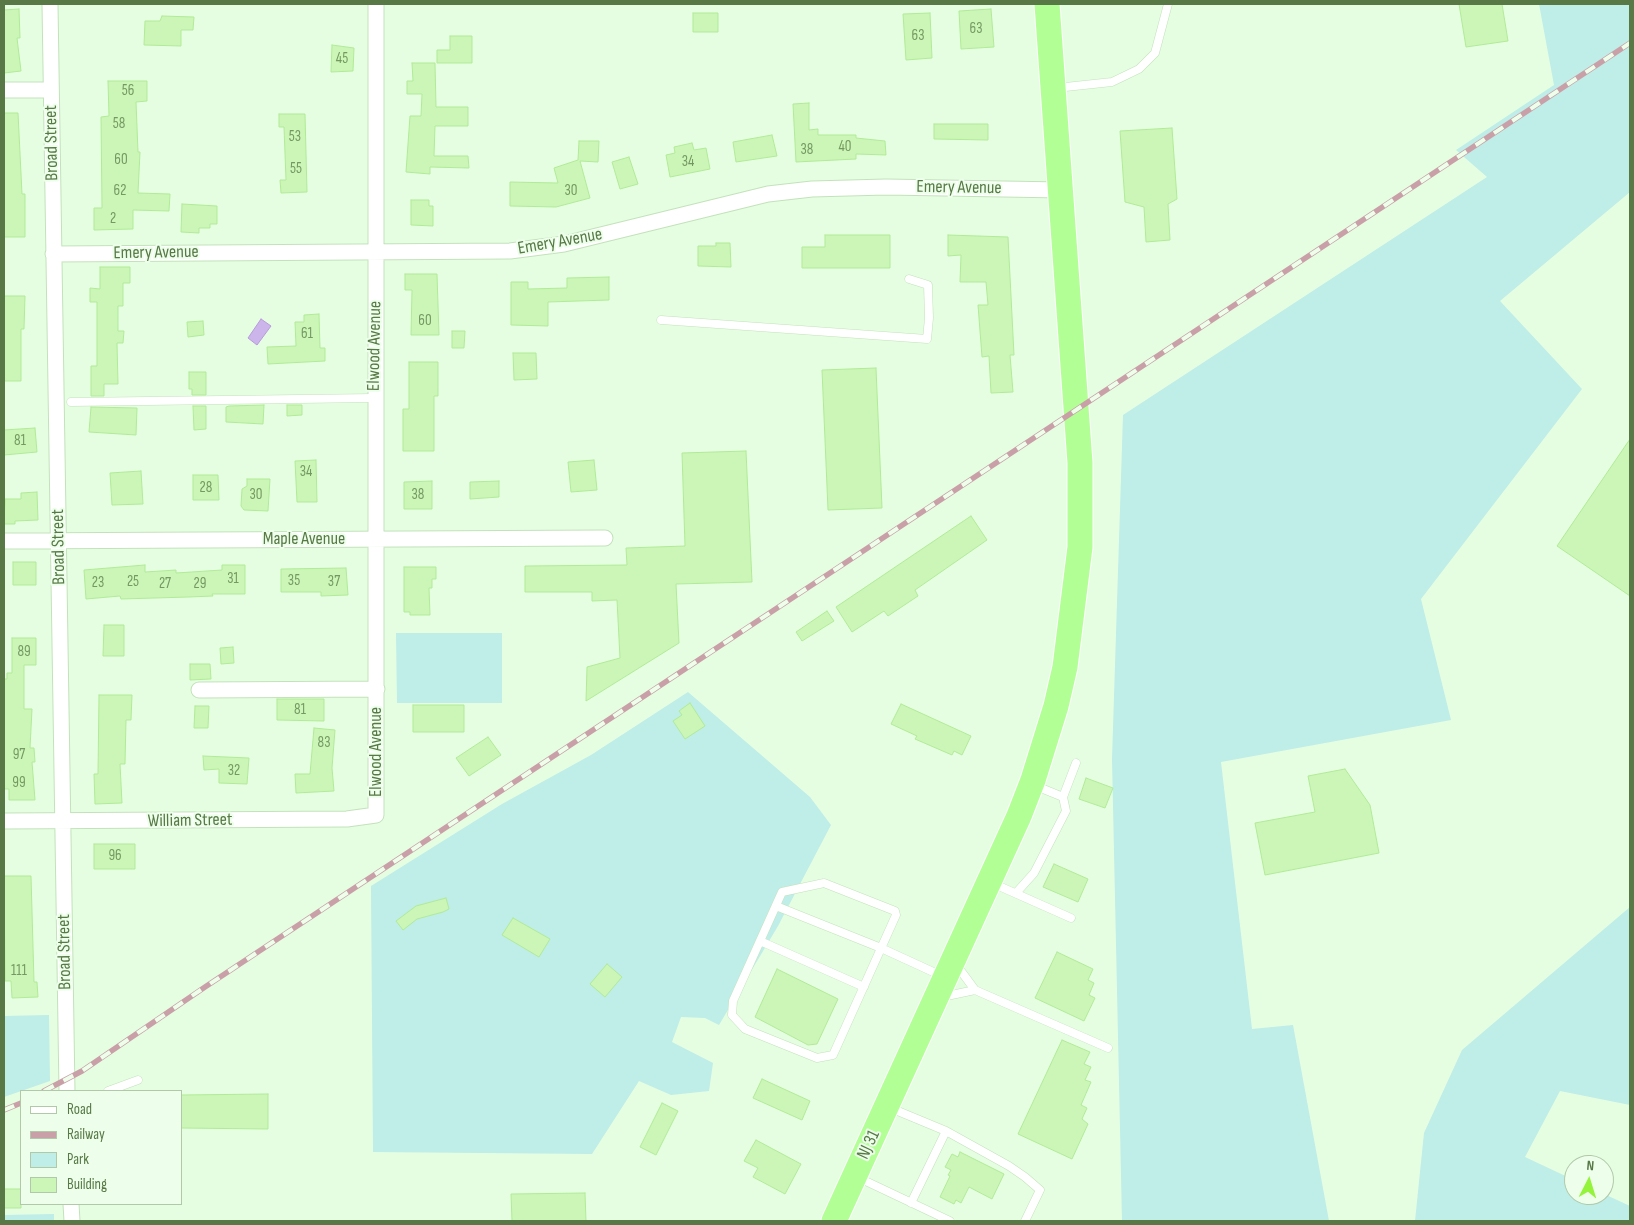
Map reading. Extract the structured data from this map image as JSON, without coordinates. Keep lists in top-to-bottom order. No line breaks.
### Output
{"streets":{"highway":["NJ 31"],"street":["Broad Street","Emery Avenue","Elwood Avenue","Maple Avenue","William Street"]},"crossings":[["Broad Street","Emery Avenue"],["Broad Street","Maple Avenue"],["Broad Street","William Street"],["Emery Avenue","Elwood Avenue"],["Emery Avenue","NJ 31"],["Elwood Avenue","Maple Avenue"],["Elwood Avenue","William Street"]],"house_numbers":["63","63","45","56","58","53","40","38","60","34","55","62","30","2","60","61","81","34","28","30","38","31","35","25","37","23","27","29","89","81","83","97","32","99","96","111"],"legend":["Road","Railway","Park","Building"],"north":"top"}
